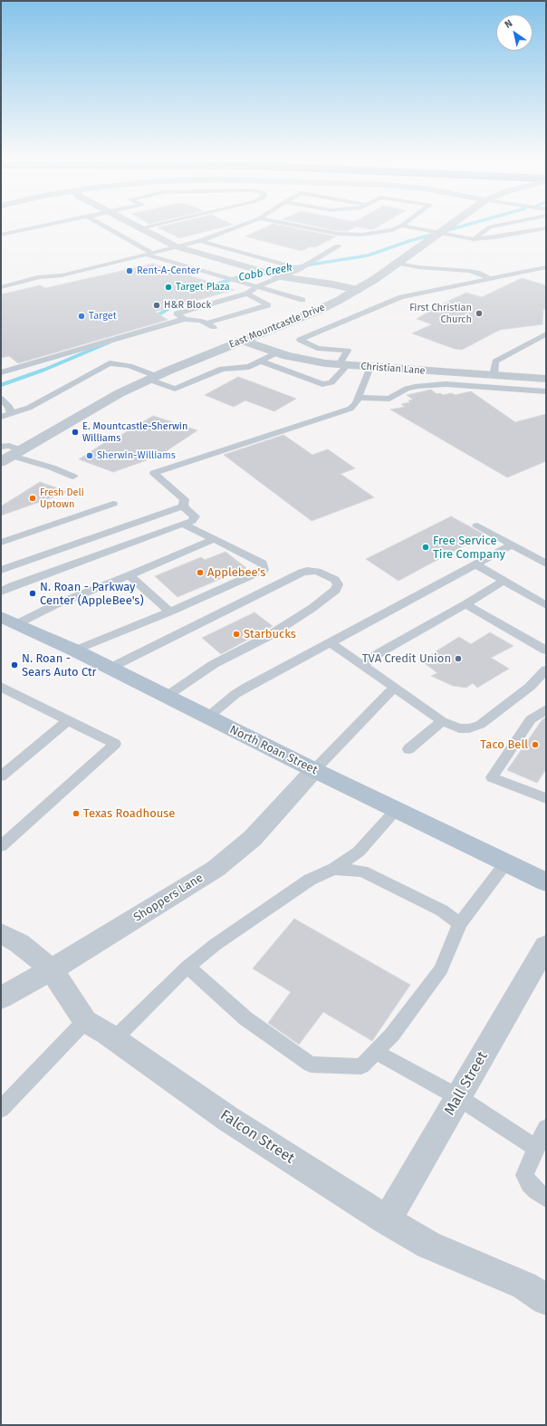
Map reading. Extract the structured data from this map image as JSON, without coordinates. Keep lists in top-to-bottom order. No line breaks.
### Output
{"streets":{"main road":["North Roan Street"],"street":["East Mountcastle Drive","Christian Lane","Shoppers Lane","Mall Street","Falcon Street"]},"crossings":[["East Mountcastle Drive","Christian Lane"],["North Roan Street","Shoppers Lane"],["Shoppers Lane","Falcon Street"],["Mall Street","Falcon Street"]],"water":["Cobb Creek"],"places":["Rent-A-Center","Target Plaza","H&R Block","First Christian Church","Target","E. Mountcastle-Sherwin Williams","Sherwin-Williams","Fresh Deli Uptown","Free Service Tire Company","Applebee's","N. Roan - Parkway Center (AppleBee's)","Starbucks","TVA Credit Union","N. Roan - Sears Auto Ctr","Taco Bell","Texas Roadhouse"],"north":"top left"}
